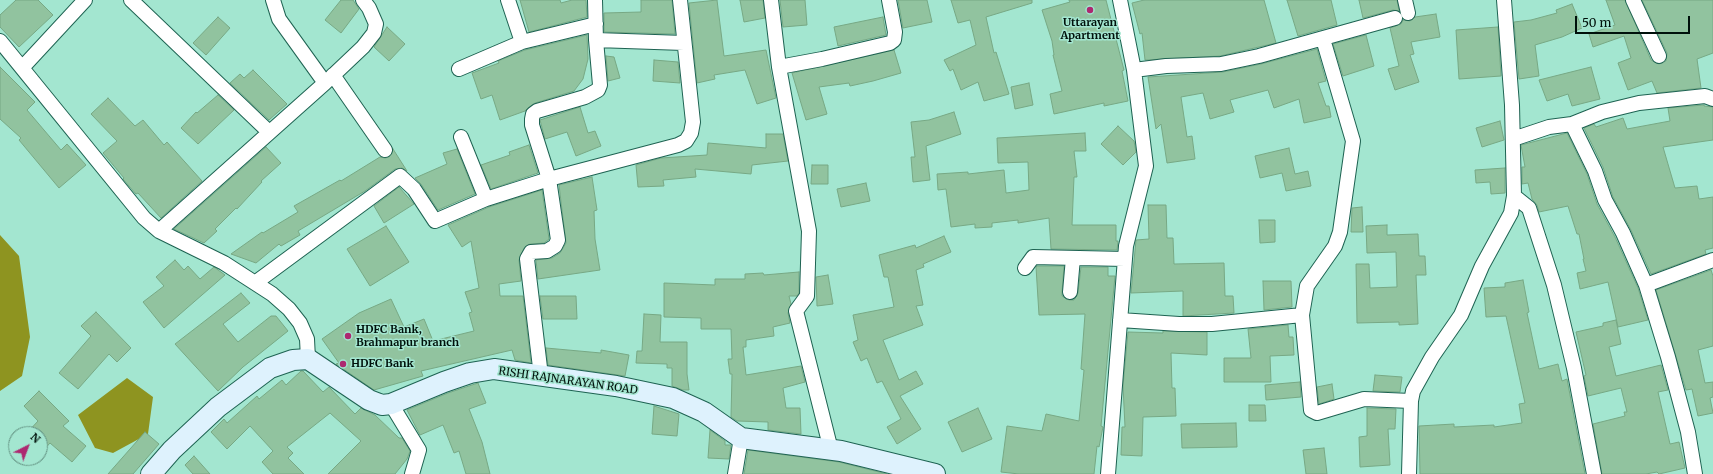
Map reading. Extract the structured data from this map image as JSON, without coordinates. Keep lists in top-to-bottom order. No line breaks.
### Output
{"streets":{"main road":["RISHI RAJNARAYAN ROAD"]},"places":["Uttarayan Apartment","HDFC Bank, Brahmapur branch","HDFC Bank"],"scale_bar":"50 m","north":"top right"}
